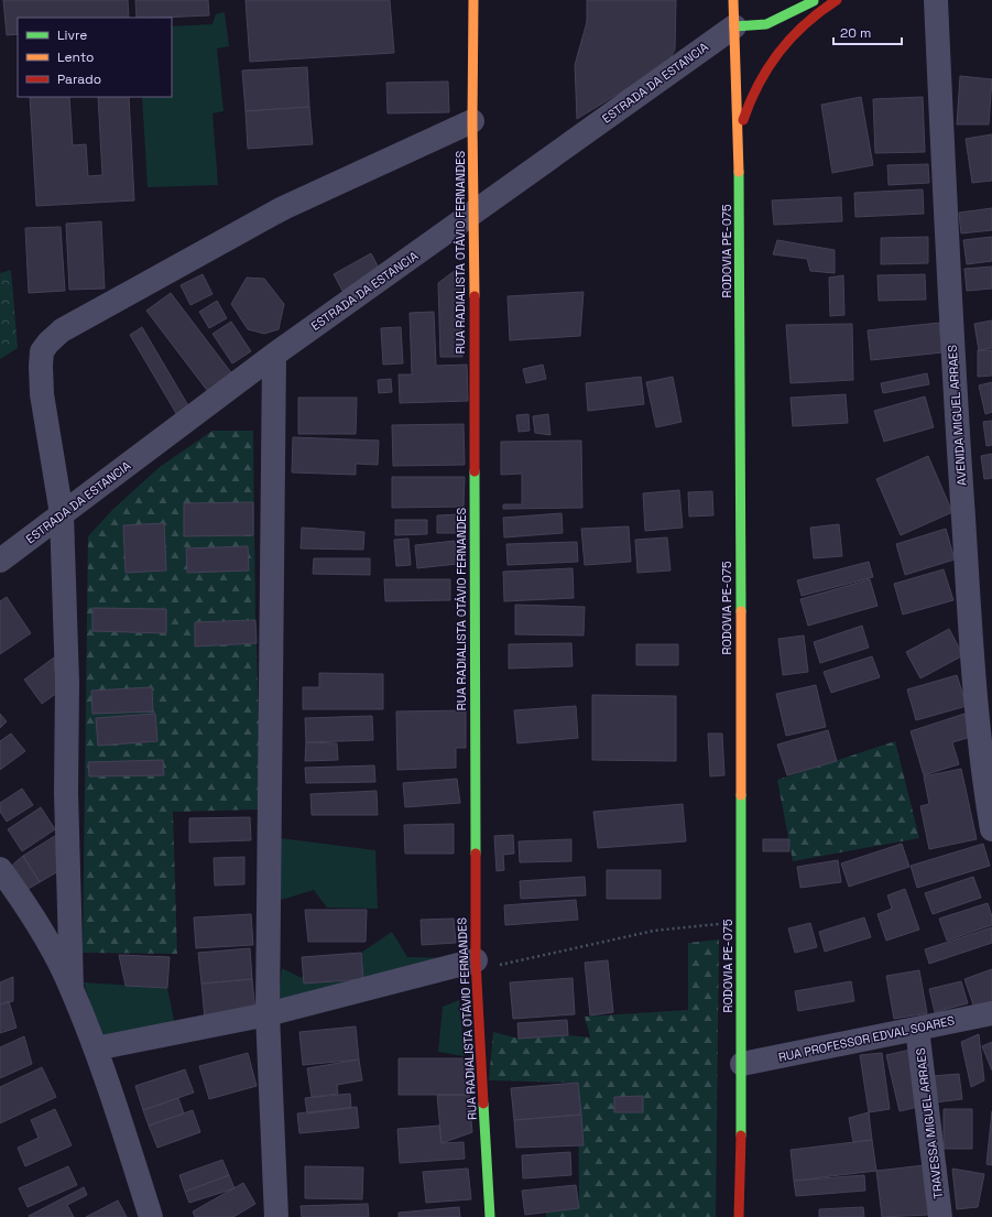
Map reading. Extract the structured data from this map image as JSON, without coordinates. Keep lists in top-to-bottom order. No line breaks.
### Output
{"streets":{"main road":["RODOVIA PE-075","RUA RADIALISTA OTÁVIO FERNANDES"],"street":["ESTRADA DA ESTANCIA","AVENIDA MIGUEL ARRAES","RUA PROFESSOR EDVAL SOARES","TRAVESSA MIGUEL ARRAES"]},"crossings":[["ESTRADA DA ESTANCIA","RODOVIA PE-075"],["ESTRADA DA ESTANCIA","RUA RADIALISTA OTÁVIO FERNANDES"],["RODOVIA PE-075","RUA PROFESSOR EDVAL SOARES"],["RUA PROFESSOR EDVAL SOARES","TRAVESSA MIGUEL ARRAES"]],"legend":["Livre","Lento","Parado"],"scale_bar":"20 m"}
